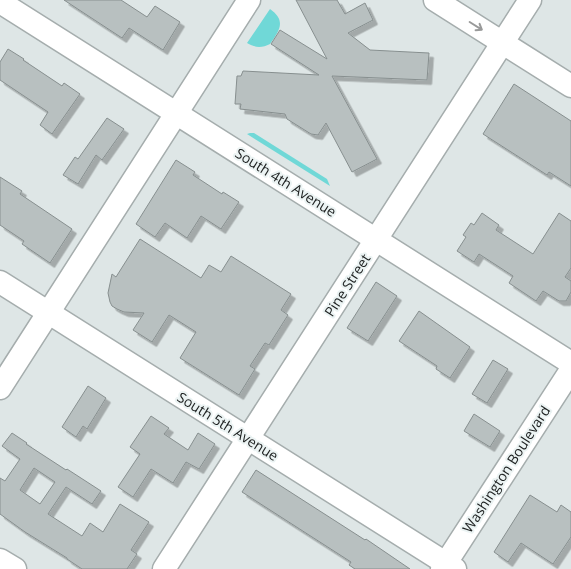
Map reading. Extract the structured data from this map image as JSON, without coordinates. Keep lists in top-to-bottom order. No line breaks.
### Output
{"streets":{"street":["South 4th Avenue","Pine Street","South 5th Avenue","Washington Boulevard"]},"crossings":[["South 4th Avenue","Pine Street"],["Pine Street","South 5th Avenue"],["South 5th Avenue","Washington Boulevard"]]}
